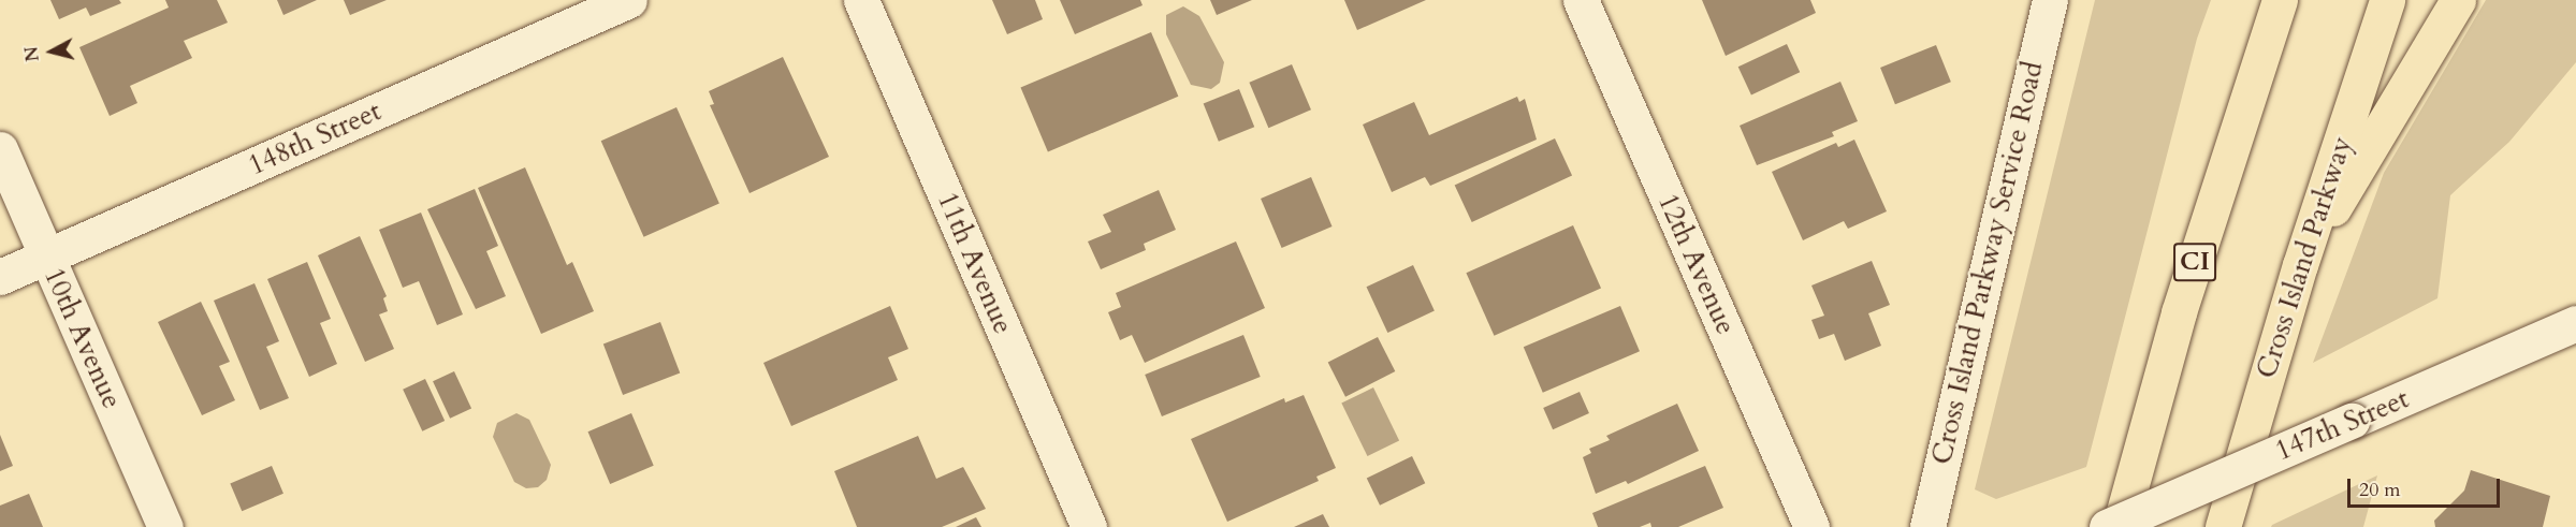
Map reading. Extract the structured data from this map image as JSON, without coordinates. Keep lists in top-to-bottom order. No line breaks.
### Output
{"streets":{"highway":["Cross Island Parkway","CI"],"street":["148th Street","11th Avenue","Cross Island Parkway Service Road","12th Avenue","10th Avenue","147th Street"]},"crossings":[["148th Street","10th Avenue"]],"scale_bar":"20 m","north":"left"}
